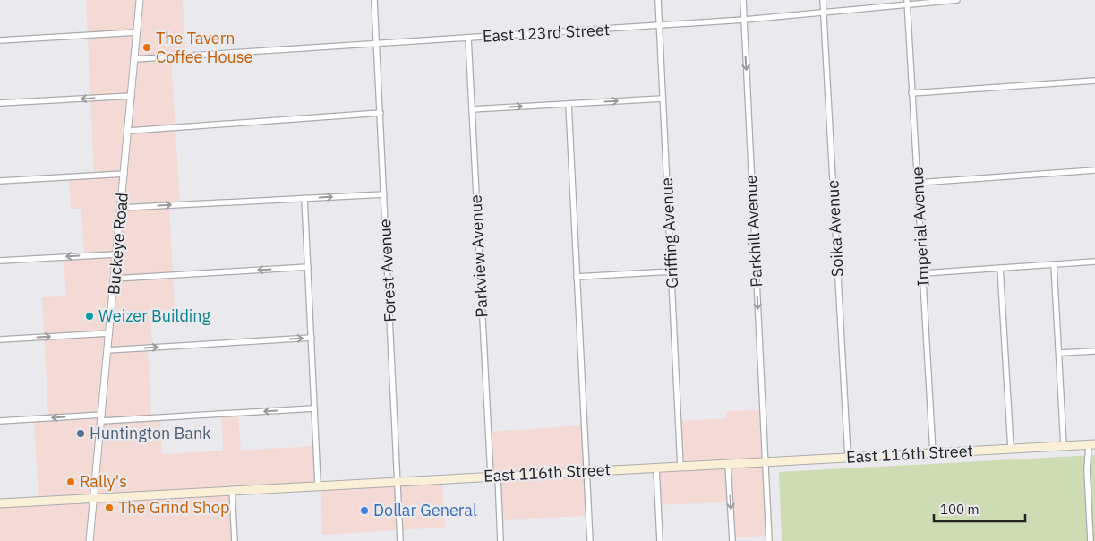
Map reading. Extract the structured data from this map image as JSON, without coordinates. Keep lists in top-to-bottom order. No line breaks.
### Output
{"streets":{"main road":["East 116th Street"],"street":["East 123rd Street","Imperial Avenue","Soika Avenue","Parkhill Avenue","Griffing Avenue","Buckeye Road","Parkview Avenue","Forest Avenue"]},"crossings":[["East 123rd Street","Imperial Avenue"],["East 123rd Street","Soika Avenue"],["East 123rd Street","Parkhill Avenue"],["East 123rd Street","Griffing Avenue"],["East 123rd Street","Buckeye Road"],["East 123rd Street","Parkview Avenue"],["East 123rd Street","Forest Avenue"],["Imperial Avenue","East 116th Street"],["Soika Avenue","East 116th Street"],["Parkhill Avenue","East 116th Street"],["Griffing Avenue","East 116th Street"],["Buckeye Road","East 116th Street"],["Parkview Avenue","East 116th Street"],["Forest Avenue","East 116th Street"]],"one_way":["Parkhill Avenue"],"places":["The Tavern Coffee House","Weizer Building","Huntington Bank","Rally's","The Grind Shop","Dollar General"],"scale_bar":"100 m"}
